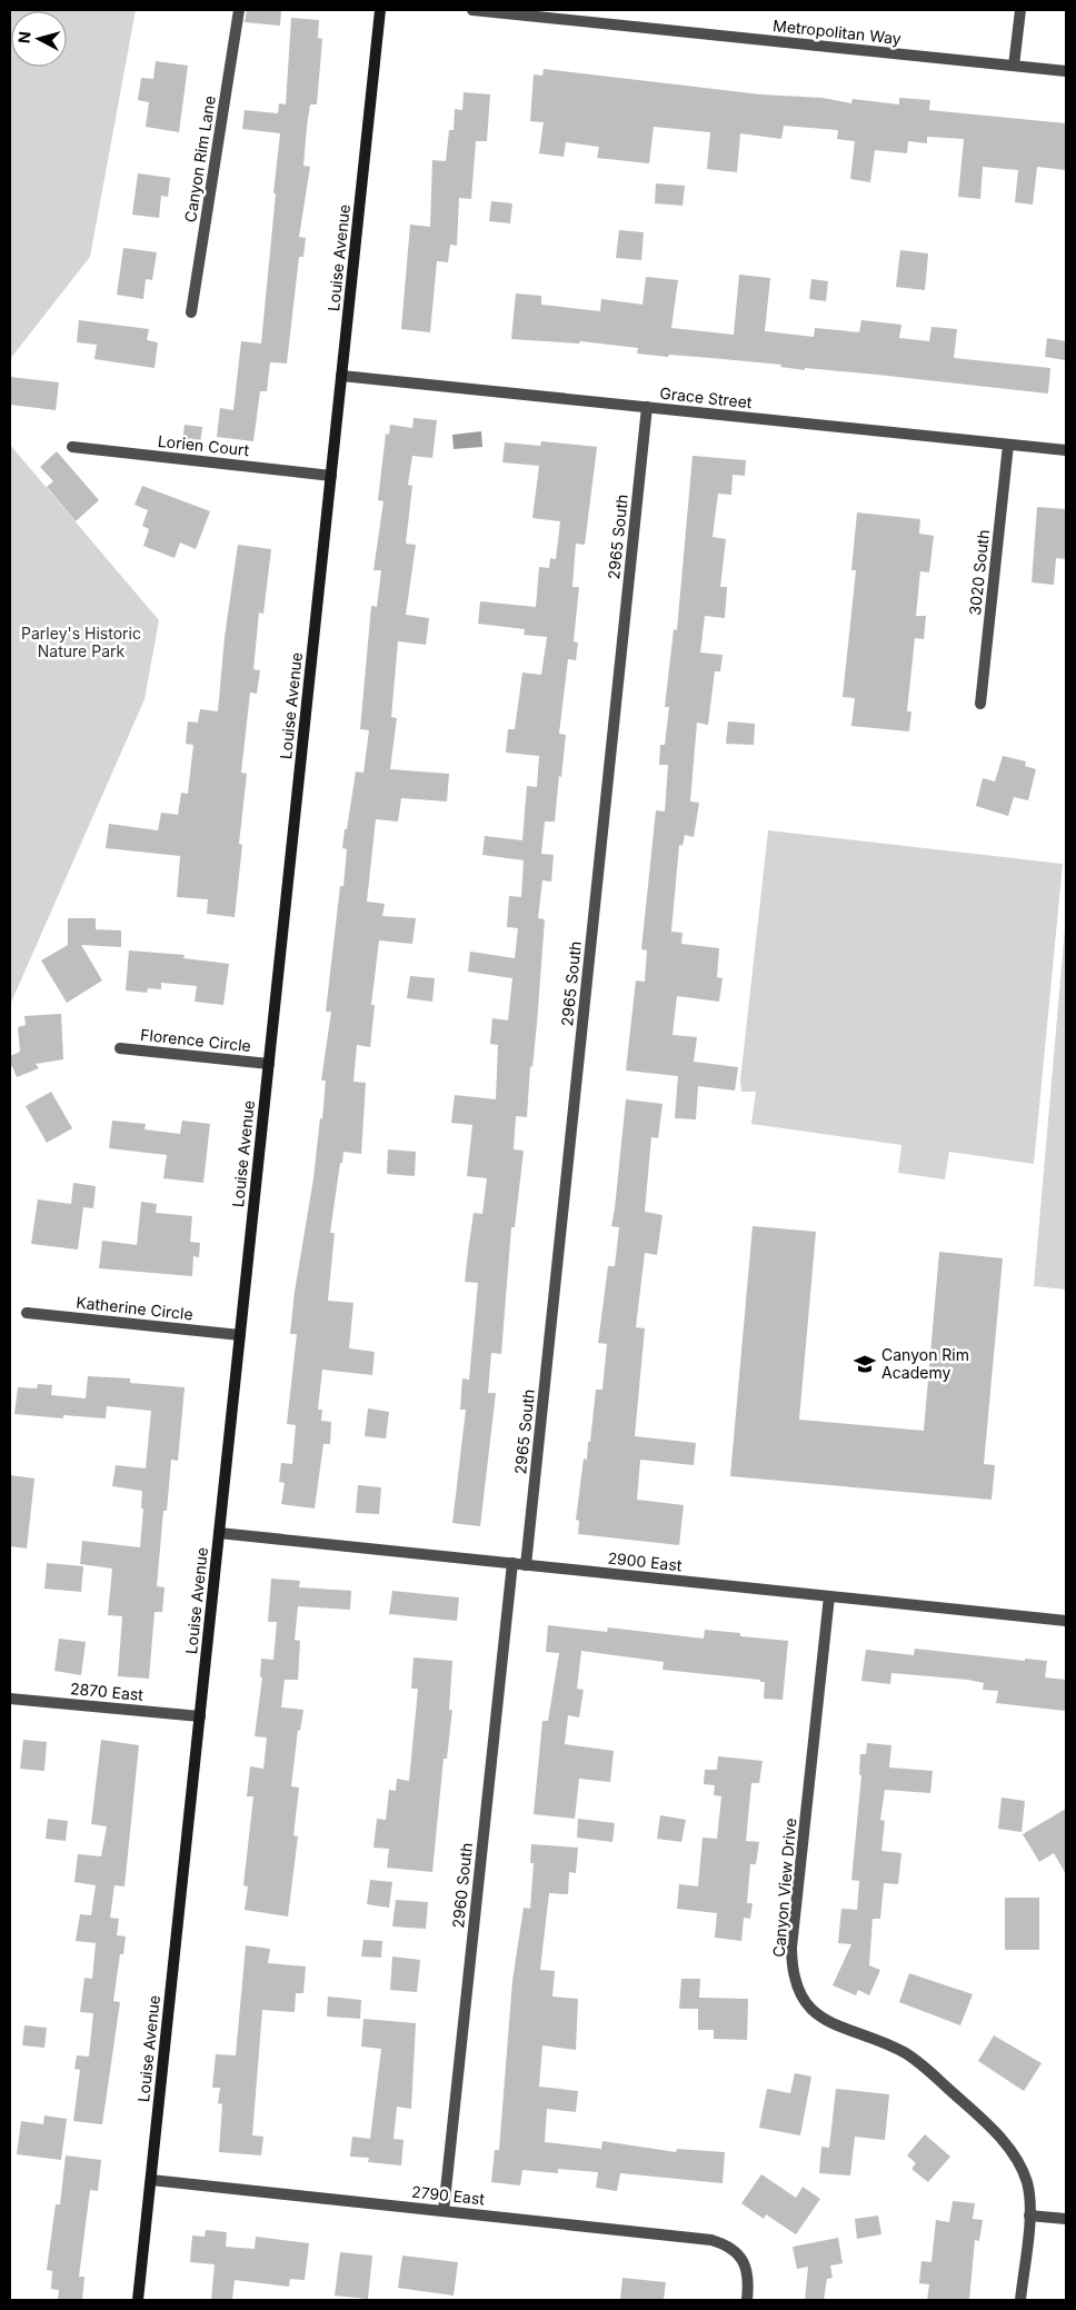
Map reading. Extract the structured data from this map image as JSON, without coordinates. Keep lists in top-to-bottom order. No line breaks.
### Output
{"streets":{"street":["Metropolitan Way","Canyon Rim Lane","Louise Avenue","Grace Street","Lorien Court","2965 South","3020 South","Florence Circle","Katherine Circle","2900 East","2870 East","2960 South","Canyon View Drive","2790 East"]},"crossings":[["Louise Avenue","Grace Street"],["Louise Avenue","Lorien Court"],["Louise Avenue","Florence Circle"],["Louise Avenue","Katherine Circle"],["Louise Avenue","2900 East"],["Louise Avenue","2870 East"],["Louise Avenue","2790 East"],["Grace Street","2965 South"],["Grace Street","3020 South"],["2965 South","2900 East"],["2900 East","2960 South"],["2900 East","Canyon View Drive"],["2960 South","2790 East"]],"parks":["Parley's Historic Nature Park"],"places":{"school or university":["Canyon Rim Academy"]},"north":"left"}
